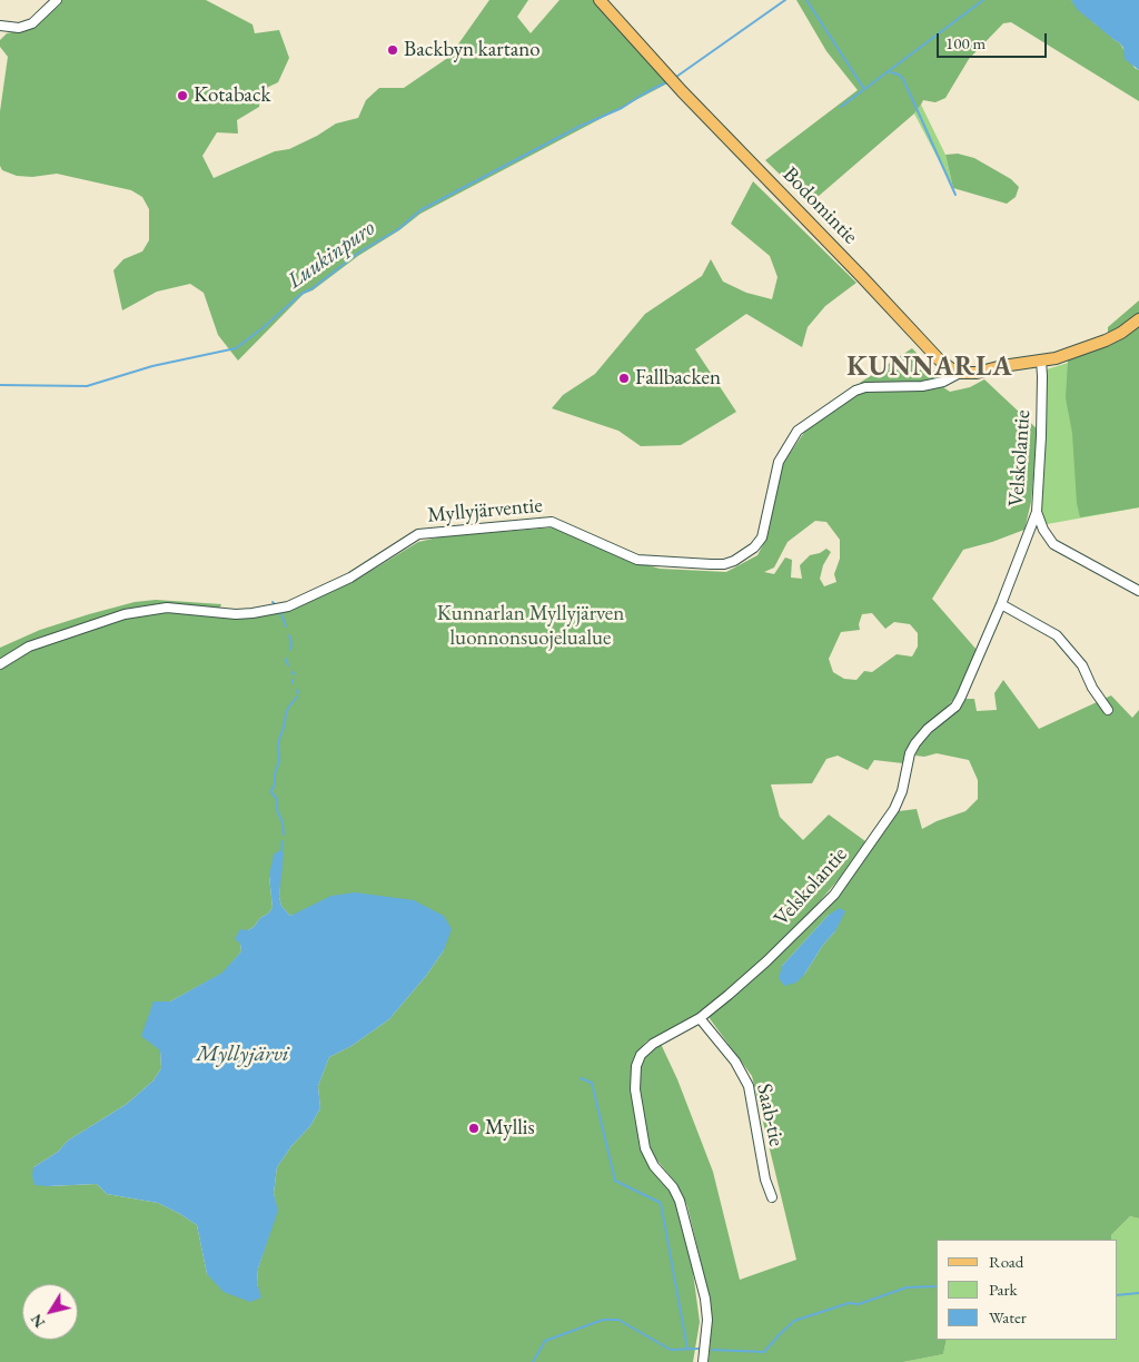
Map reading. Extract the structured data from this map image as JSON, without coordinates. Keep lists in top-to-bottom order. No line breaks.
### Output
{"streets":{"main road":["Bodomintie"],"street":["Velskolantie","Myllyjärventie","Saab-tie"]},"crossings":[["Bodomintie","Myllyjärventie"],["Velskolantie","Saab-tie"]],"districts":["KUNNARLA"],"water":["Luukinpuro","Myllyjärvi"],"parks":["Kunnarlan Myllyjärven luonnonsuojelualue"],"places":["Backbyn kartano","Kotaback","Fallbacken","Myllis"],"legend":["Road","Park","Water"],"scale_bar":"100 m","north":"bottom left"}
